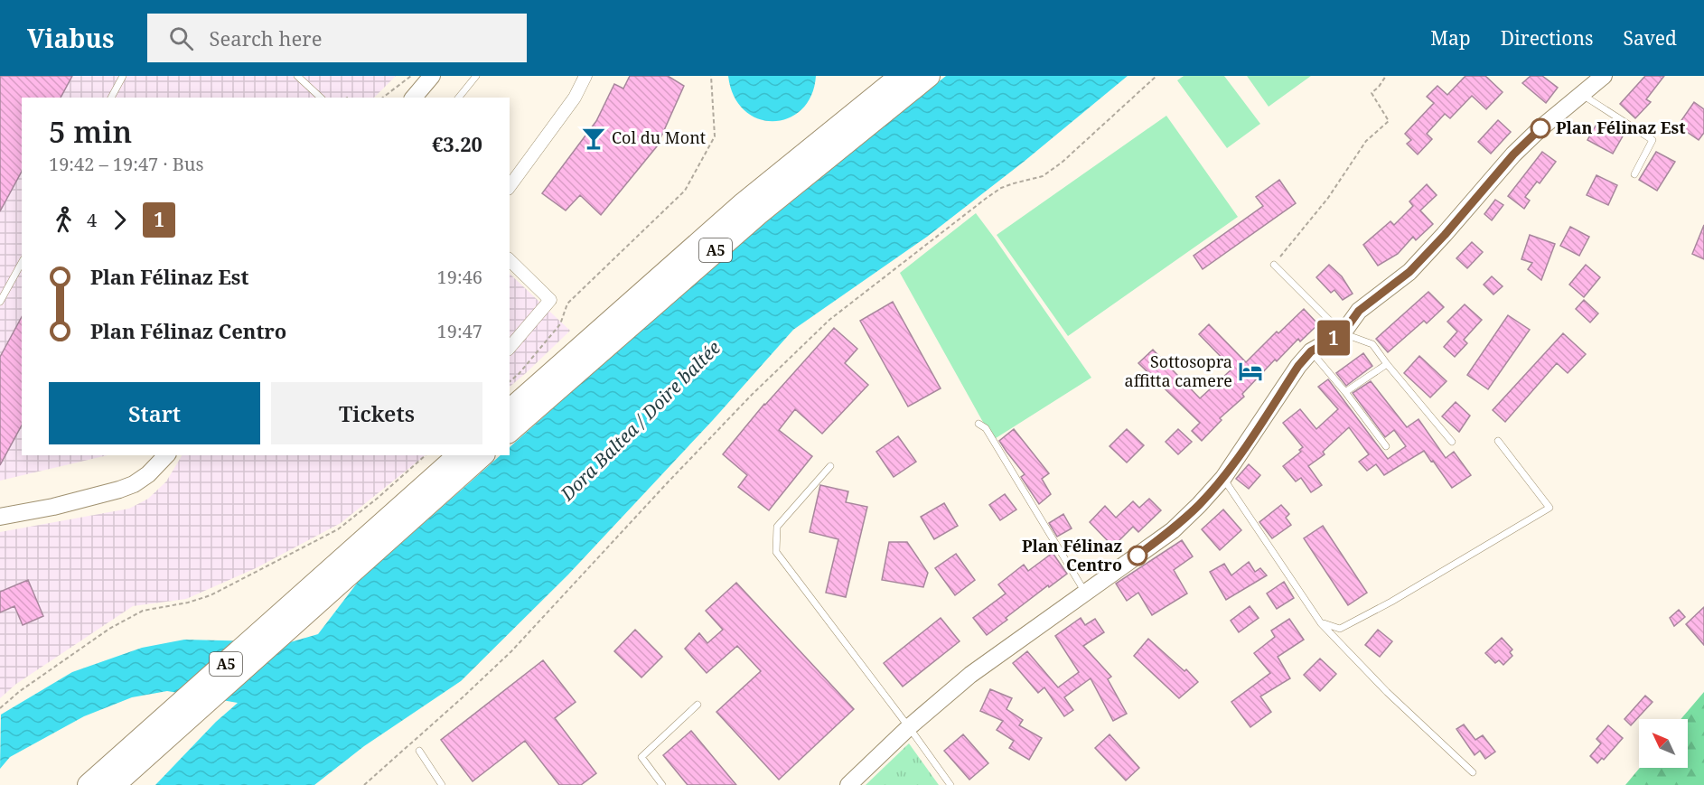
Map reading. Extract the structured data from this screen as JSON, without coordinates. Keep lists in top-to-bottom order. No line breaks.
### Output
{"streets":{"highway":["A5"]},"water":["Dora Baltea / Doire baltée"],"places":{"other":["Plan Félinaz Est","Plan Félinaz Centro"],"bar":["Col du Mont"],"hotel":["Sottosopra affitta camere"]},"lines":["bus line 1"],"north":"top left","page":{"header":"Viabus","search":"Search here","nav":["Map","Directions","Saved"],"on_map":"1","heading":["5 min","19:42 – 19:47 · Bus","€3.20"],"legs":["4","1"],"list":[{"name":"Plan Félinaz Est","value":"19:46"},{"name":"Plan Félinaz Centro","value":"19:47"}],"buttons":["Start","Tickets"]}}
